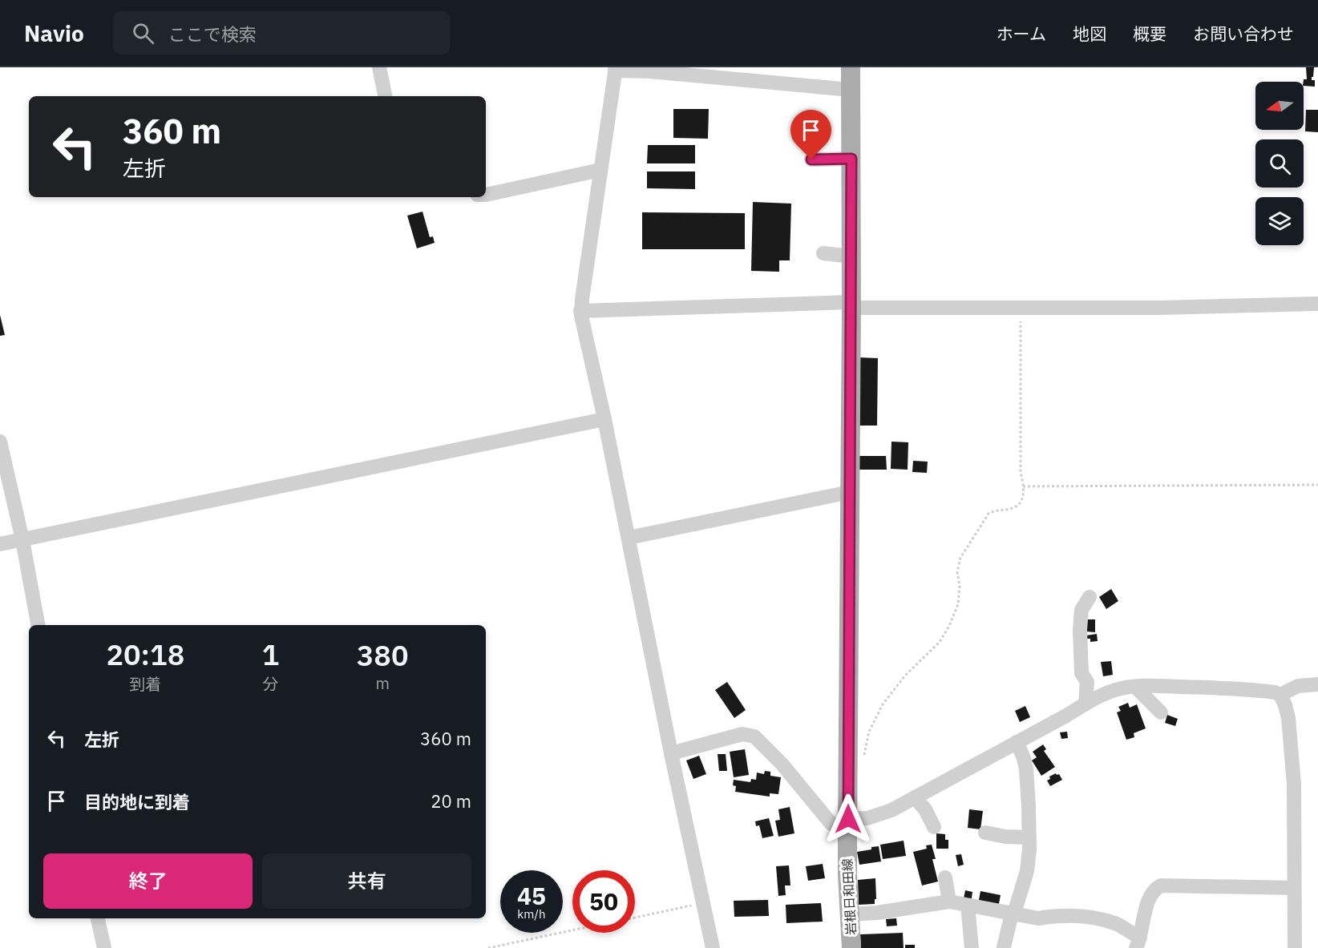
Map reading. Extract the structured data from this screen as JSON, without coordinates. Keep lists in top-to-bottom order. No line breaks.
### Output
{"streets":{"main road":["岩根日和田線"]},"north":"left","page":{"header":"Navio","search":"ここで検索","nav":["ホーム","地図","概要","お問い合わせ"],"turn":["360 m","左折"],"eta":["20:18","到着","1","分","380","m"],"list":[{"name":"左折","value":"360 m"},{"name":"目的地に到着","value":"20 m"}],"buttons":["終了","共有"],"speed":"45 km/h","limit":"50"}}
